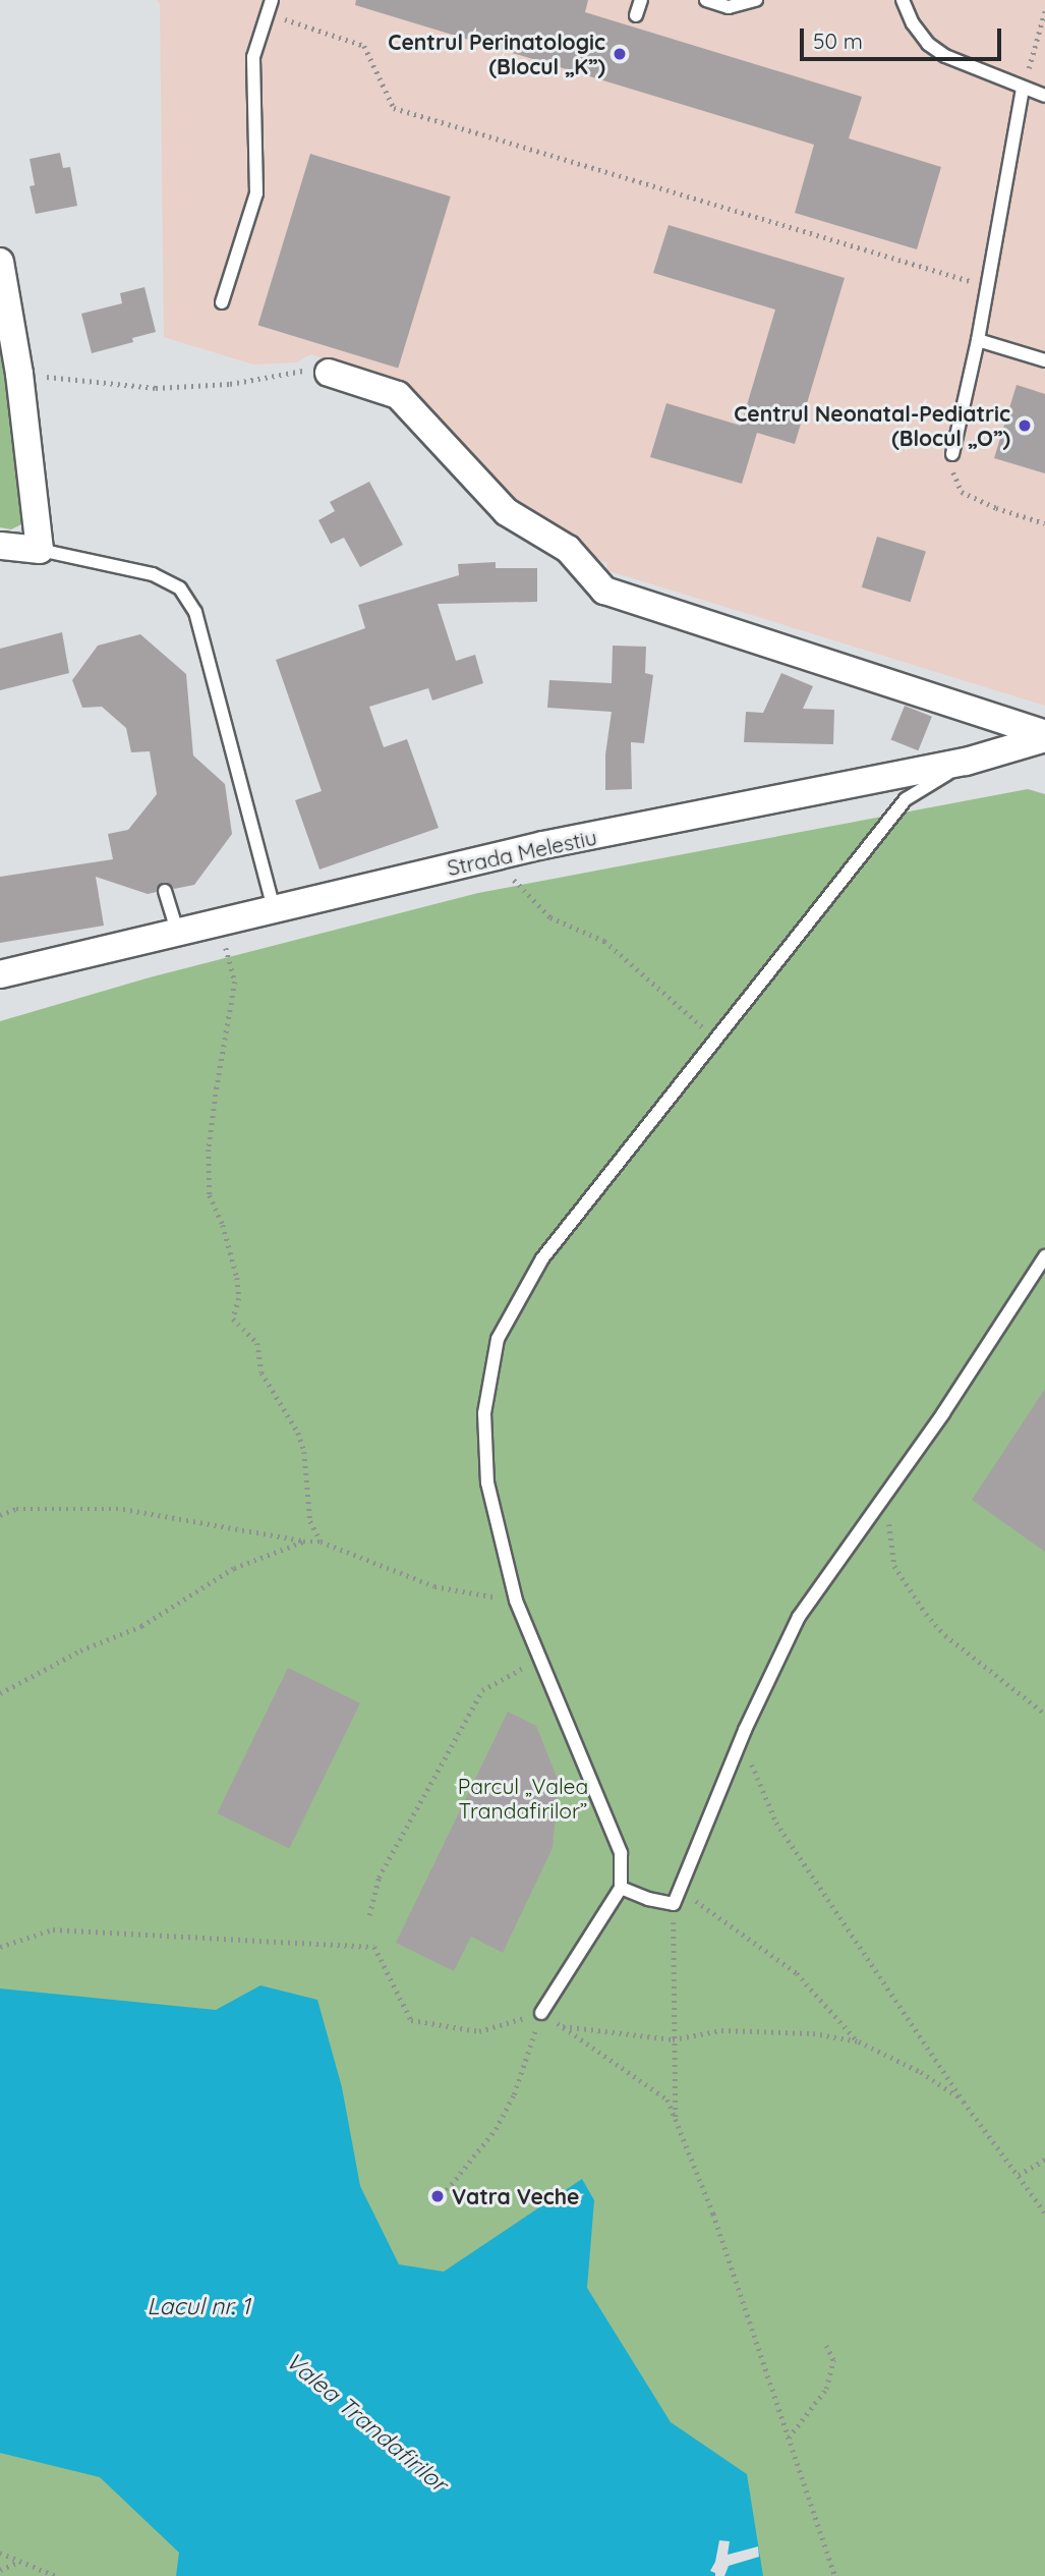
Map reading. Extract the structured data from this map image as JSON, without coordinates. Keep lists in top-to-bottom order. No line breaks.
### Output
{"streets":{"street":["Strada Melestiu"]},"water":["Lacul nr. 1","Valea Trandafirilor"],"parks":["Parcul „Valea Trandafirilor”"],"places":["Centrul Perinatologic (Blocul „K”)","Centrul Neonatal-Pediatric (Blocul „O”)","Vatra Veche"],"scale_bar":"50 m"}
